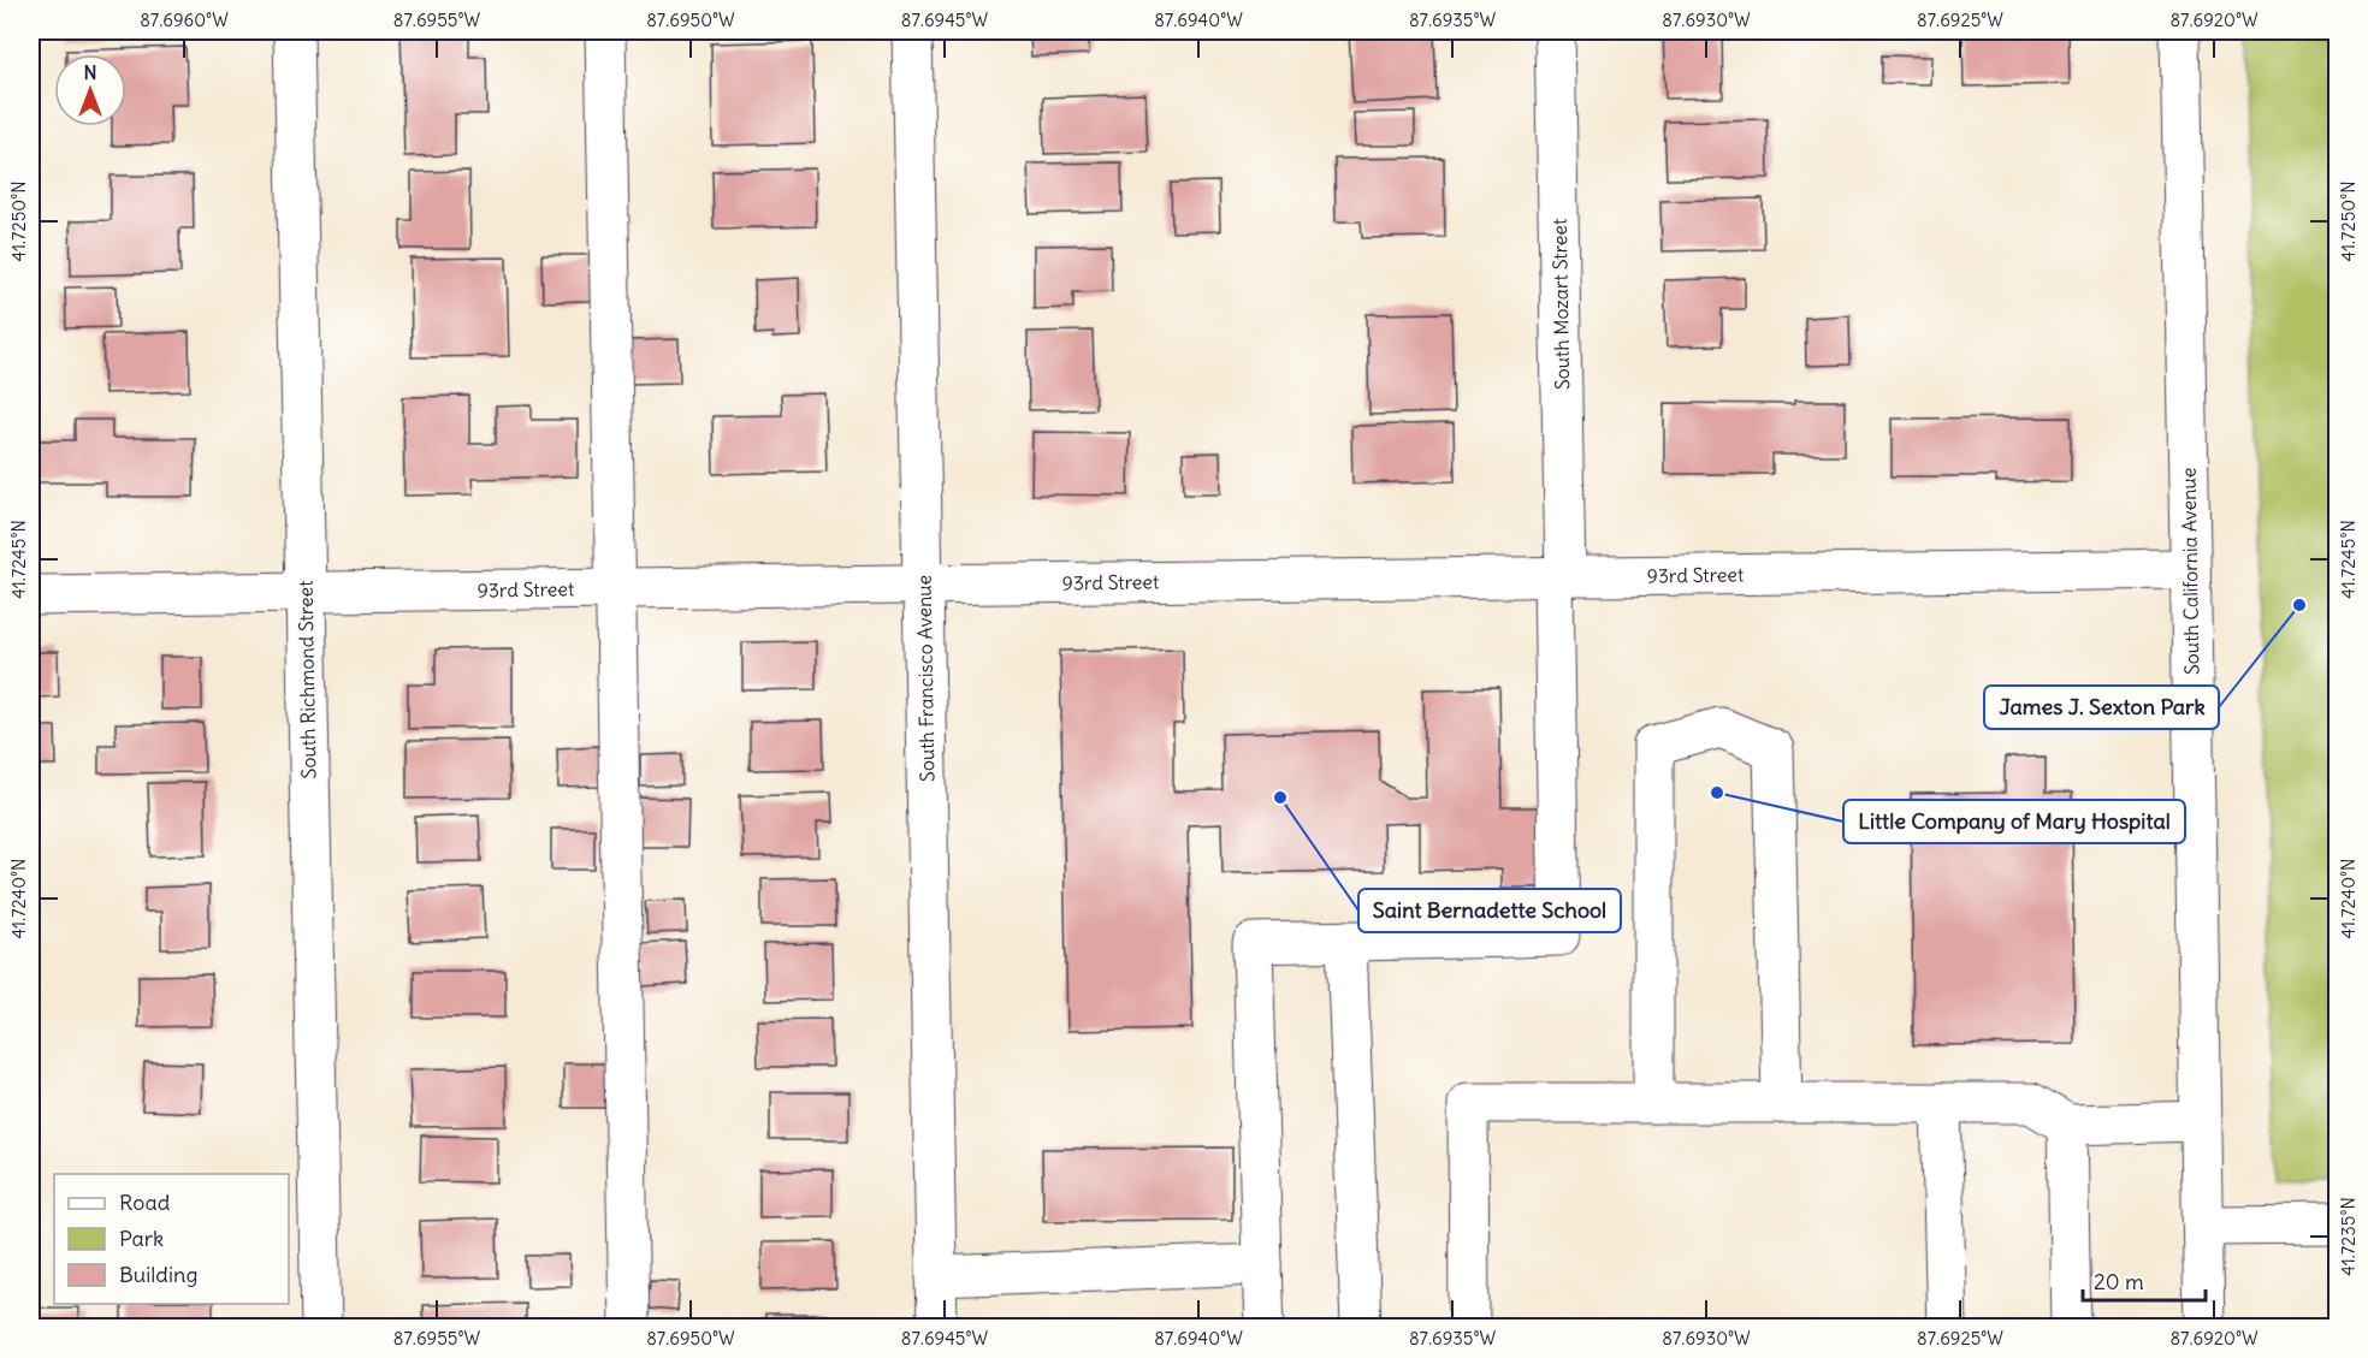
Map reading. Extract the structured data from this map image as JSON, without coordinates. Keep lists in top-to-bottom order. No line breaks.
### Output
{"streets":{"street":["South Mozart Street","South California Avenue","93rd Street","South Francisco Avenue","South Richmond Street"]},"crossings":[["South Mozart Street","93rd Street"],["South California Avenue","93rd Street"],["93rd Street","South Francisco Avenue"],["93rd Street","South Richmond Street"]],"places":["James J. Sexton Park","Little Company of Mary Hospital","Saint Bernadette School"],"legend":["Road","Park","Building"],"scale_bar":"20 m","north":"top","coordinates":["87.6960°W","87.6955°W","87.6950°W","87.6945°W","87.6940°W","87.6935°W","87.6930°W","87.6925°W","87.6920°W","41.7250°N","41.7245°N","41.7240°N","41.7235°N"]}
